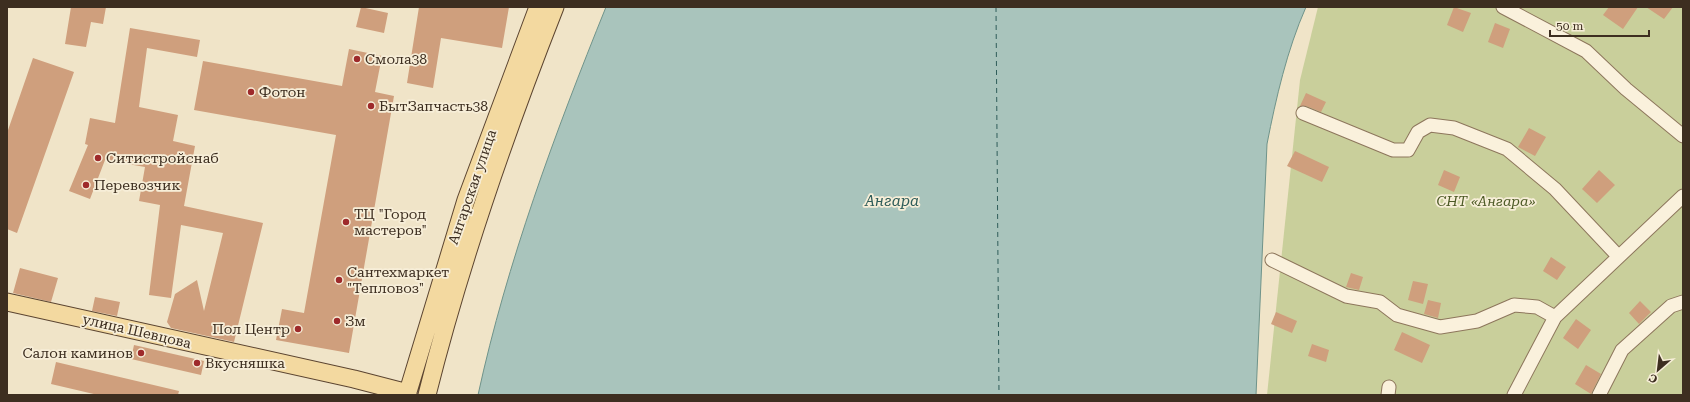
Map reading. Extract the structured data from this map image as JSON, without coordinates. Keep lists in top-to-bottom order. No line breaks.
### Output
{"streets":{"main road":["Ангарская улица","улица Шевцова"]},"crossings":[["Ангарская улица","улица Шевцова"]],"water":["Ангара"],"parks":["СНТ «Ангара»"],"places":["Смола38","Фотон","БытЗапчасть38","Ситистройснаб","Перевозчик","ТЦ \"Город мастеров\"","Сантехмаркет \"Тепловоз\"","Зм","Пол Центр","Салон каминов","Вкусняшка"],"scale_bar":"50 m","north":"bottom left"}
